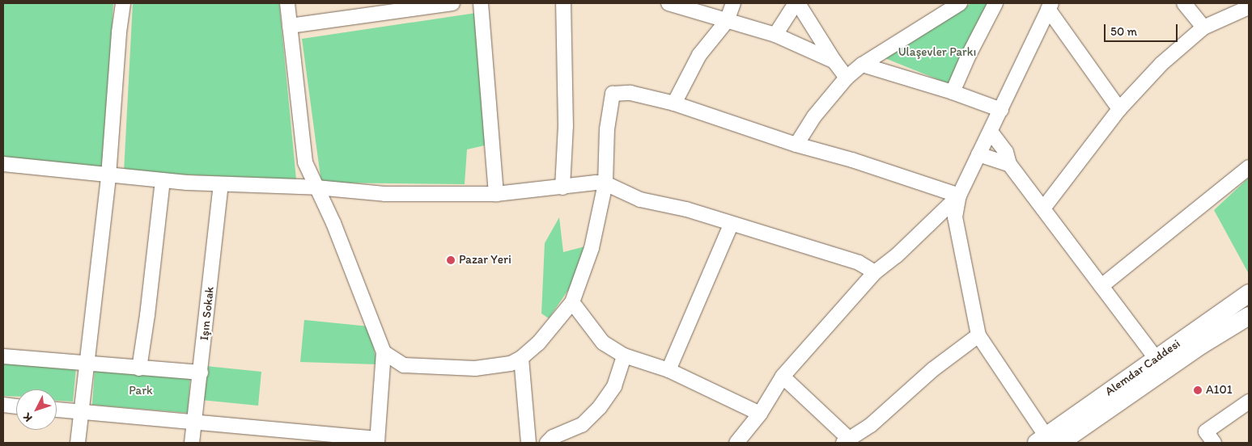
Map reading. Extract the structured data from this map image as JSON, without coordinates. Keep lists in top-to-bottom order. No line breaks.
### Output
{"streets":{"main road":["Alemdar Caddesi"],"street":["Işın Sokak"]},"parks":["Ulaşevler Parkı","Park"],"places":["Pazar Yeri","A101"],"scale_bar":"50 m","north":"bottom left"}
